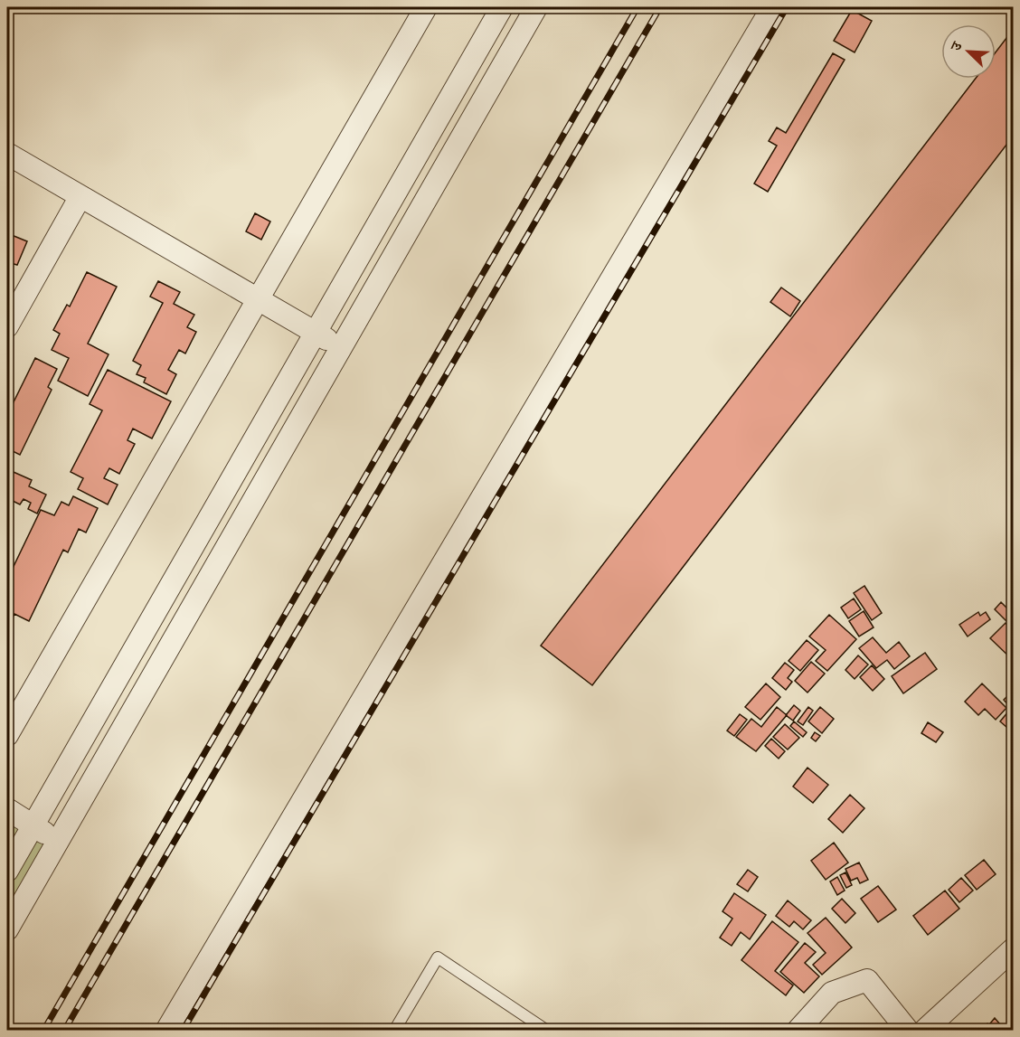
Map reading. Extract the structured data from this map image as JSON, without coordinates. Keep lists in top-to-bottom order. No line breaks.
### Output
{"north":"top left"}
